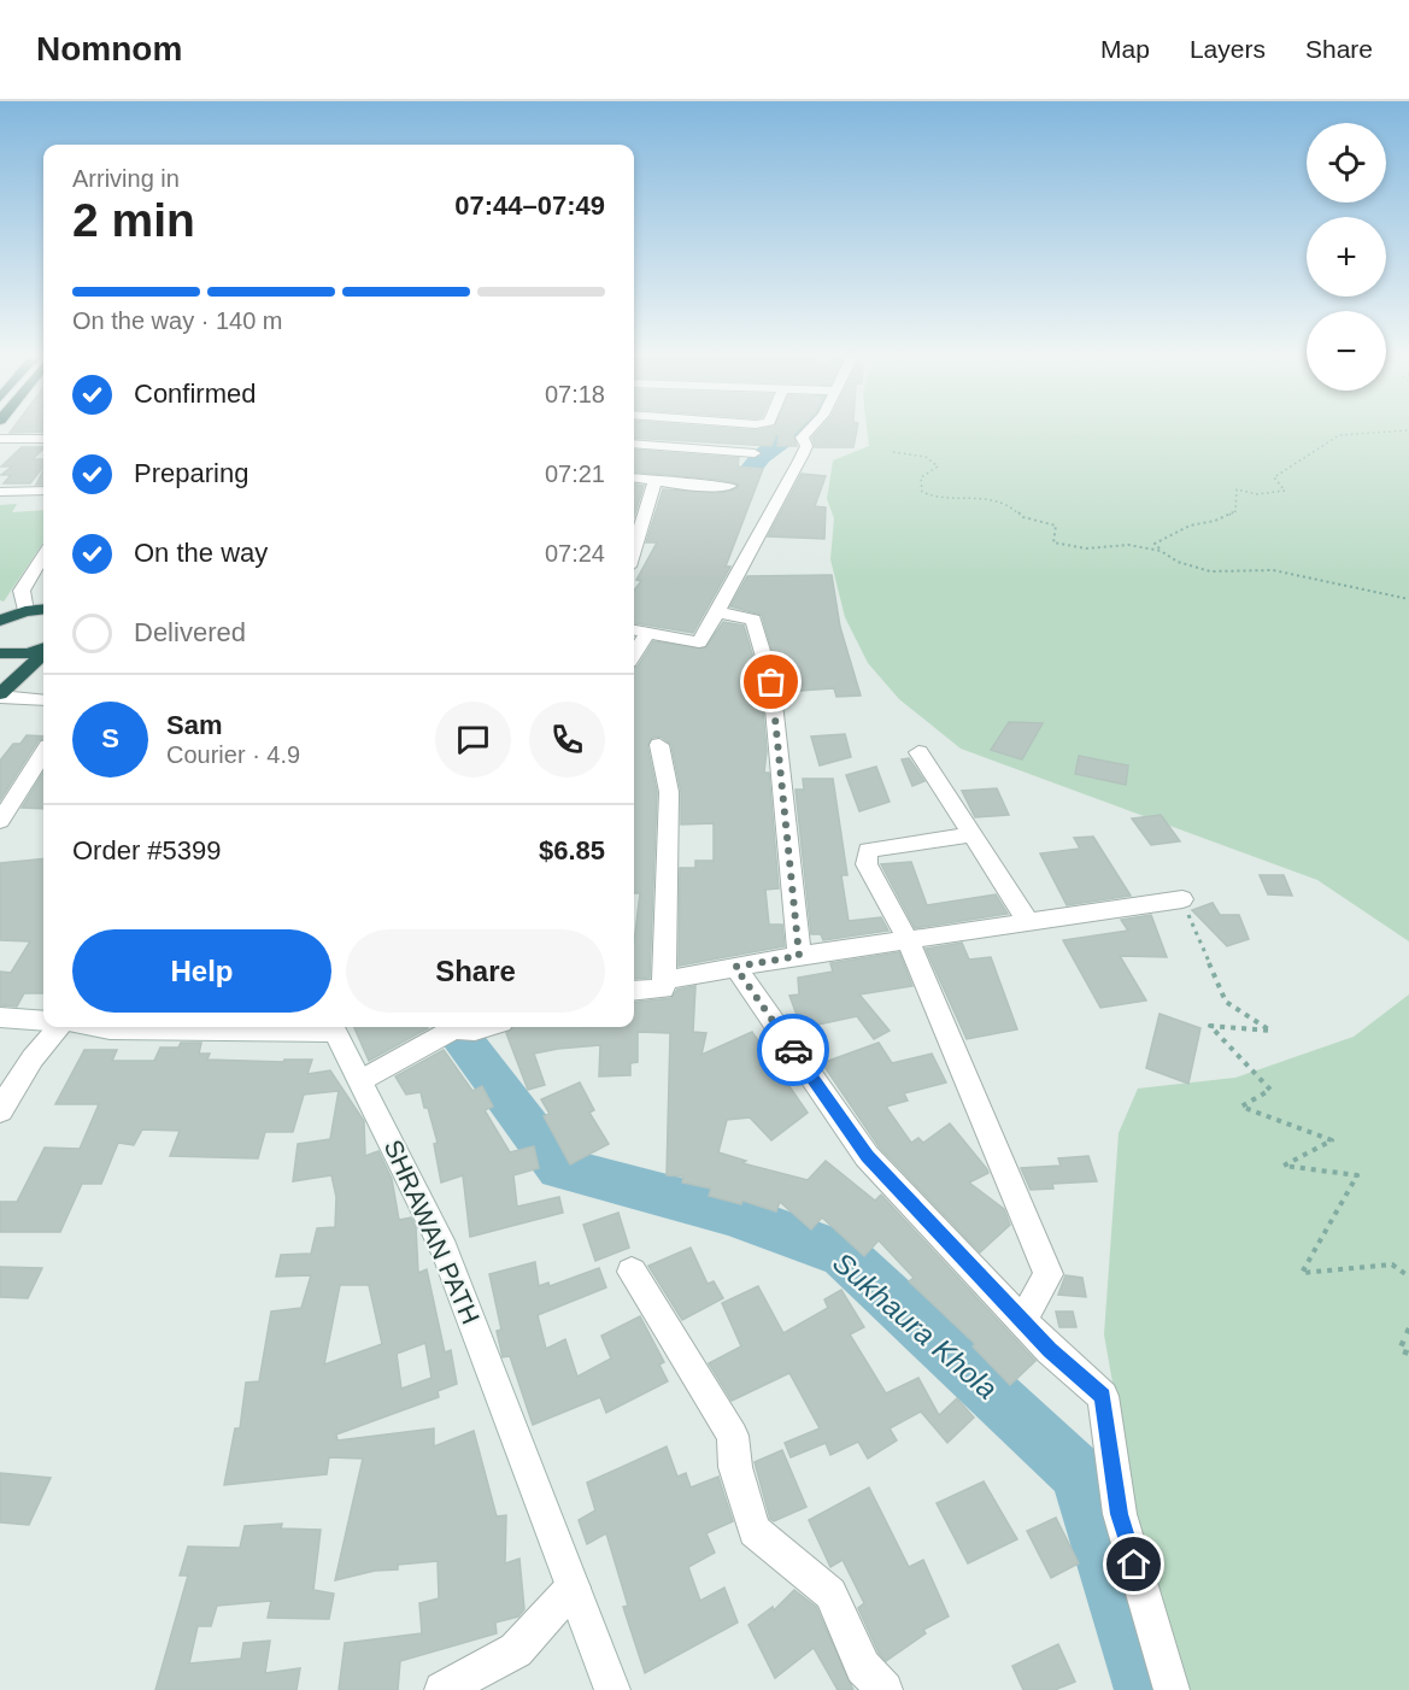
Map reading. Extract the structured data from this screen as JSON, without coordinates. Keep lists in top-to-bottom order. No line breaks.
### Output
{"streets":{"street":["SHRAWAN PATH"]},"water":["Sukhaura Khola"],"page":{"header":"Nomnom","nav":["Map","Layers","Share"],"map_buttons":["+","−"],"heading":["2 min","Arriving in","07:44–07:49"],"panel":["Sam","Courier · 4.9","Order #5399","$6.85"],"bar":"On the way · 140 m","list":[["Confirmed","07:18"],["Preparing","07:21"],["On the way","07:24"],"Delivered"],"round":"S","buttons":["Help","Share"]}}
